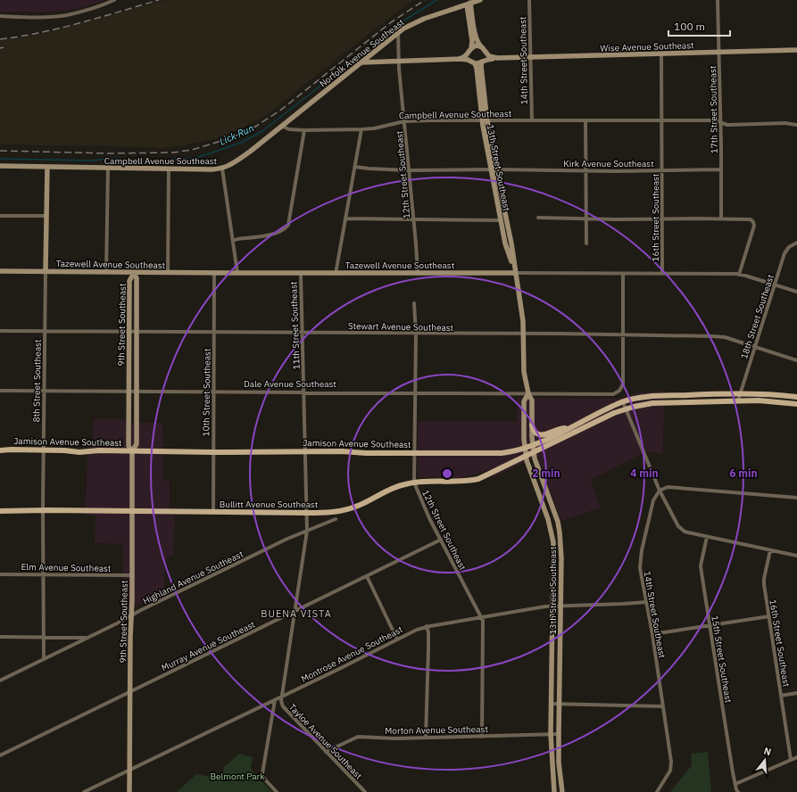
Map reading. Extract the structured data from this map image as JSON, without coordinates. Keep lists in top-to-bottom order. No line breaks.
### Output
{"streets":{"main road":["Jamison Avenue Southeast","Bullitt Avenue Southeast"],"street":["Wise Avenue Southeast","Norfolk Avenue Southeast","14th Street Southeast","17th Street Southeast","Campbell Avenue Southeast","Kirk Avenue Southeast","13th Street Southeast","12th Street Southeast","16th Street Southeast","Tazewell Avenue Southeast","18th Street Southeast","9th Street Southeast","11th Street Southeast","Stewart Avenue Southeast","8th Street Southeast","Dale Avenue Southeast","10th Street Southeast","Elm Avenue Southeast","Highland Avenue Southeast","Murray Avenue Southeast","Montrose Avenue Southeast","15th Street Southeast","Morton Avenue Southeast","Tayloe Avenue Southeast"]},"crossings":[["Wise Avenue Southeast","Norfolk Avenue Southeast"],["Wise Avenue Southeast","14th Street Southeast"],["Wise Avenue Southeast","17th Street Southeast"],["Wise Avenue Southeast","13th Street Southeast"],["Wise Avenue Southeast","12th Street Southeast"],["Wise Avenue Southeast","16th Street Southeast"],["Norfolk Avenue Southeast","Campbell Avenue Southeast"],["Norfolk Avenue Southeast","12th Street Southeast"],["14th Street Southeast","Campbell Avenue Southeast"],["14th Street Southeast","Montrose Avenue Southeast"],["17th Street Southeast","Campbell Avenue Southeast"],["17th Street Southeast","Kirk Avenue Southeast"],["Campbell Avenue Southeast","13th Street Southeast"],["Campbell Avenue Southeast","12th Street Southeast"],["Campbell Avenue Southeast","16th Street Southeast"],["Campbell Avenue Southeast","8th Street Southeast"],["Kirk Avenue Southeast","13th Street Southeast"],["Kirk Avenue Southeast","12th Street Southeast"],["Kirk Avenue Southeast","16th Street Southeast"],["13th Street Southeast","Tazewell Avenue Southeast"],["13th Street Southeast","Stewart Avenue Southeast"],["13th Street Southeast","Dale Avenue Southeast"],["13th Street Southeast","Jamison Avenue Southeast"],["13th Street Southeast","Bullitt Avenue Southeast"],["13th Street Southeast","Montrose Avenue Southeast"],["13th Street Southeast","Morton Avenue Southeast"],["12th Street Southeast","Tazewell Avenue Southeast"],["12th Street Southeast","Stewart Avenue Southeast"],["12th Street Southeast","Dale Avenue Southeast"],["12th Street Southeast","Jamison Avenue Southeast"],["12th Street Southeast","Bullitt Avenue Southeast"],["12th Street Southeast","Murray Avenue Southeast"],["12th Street Southeast","Montrose Avenue Southeast"],["12th Street Southeast","Morton Avenue Southeast"],["16th Street Southeast","Tazewell Avenue Southeast"],["Tazewell Avenue Southeast","18th Street Southeast"],["Tazewell Avenue Southeast","9th Street Southeast"],["Tazewell Avenue Southeast","11th Street Southeast"],["Tazewell Avenue Southeast","8th Street Southeast"],["Tazewell Avenue Southeast","10th Street Southeast"],["18th Street Southeast","Stewart Avenue Southeast"],["18th Street Southeast","Jamison Avenue Southeast"],["9th Street Southeast","Stewart Avenue Southeast"],["9th Street Southeast","Dale Avenue Southeast"],["9th Street Southeast","Jamison Avenue Southeast"],["9th Street Southeast","Bullitt Avenue Southeast"],["9th Street Southeast","Elm Avenue Southeast"],["9th Street Southeast","Highland Avenue Southeast"],["9th Street Southeast","Murray Avenue Southeast"],["9th Street Southeast","Montrose Avenue Southeast"],["11th Street Southeast","Stewart Avenue Southeast"],["11th Street Southeast","Dale Avenue Southeast"],["11th Street Southeast","Jamison Avenue Southeast"],["11th Street Southeast","Bullitt Avenue Southeast"],["11th Street Southeast","Highland Avenue Southeast"],["11th Street Southeast","Murray Avenue Southeast"],["11th Street Southeast","Montrose Avenue Southeast"],["11th Street Southeast","Tayloe Avenue Southeast"],["Stewart Avenue Southeast","8th Street Southeast"],["Stewart Avenue Southeast","Dale Avenue Southeast"],["Stewart Avenue Southeast","10th Street Southeast"],["8th Street Southeast","Dale Avenue Southeast"],["8th Street Southeast","Jamison Avenue Southeast"],["8th Street Southeast","Bullitt Avenue Southeast"],["8th Street Southeast","Elm Avenue Southeast"],["8th Street Southeast","Highland Avenue Southeast"],["Dale Avenue Southeast","10th Street Southeast"],["10th Street Southeast","Jamison Avenue Southeast"],["10th Street Southeast","Bullitt Avenue Southeast"],["Montrose Avenue Southeast","Tayloe Avenue Southeast"],["Morton Avenue Southeast","Tayloe Avenue Southeast"]],"districts":["BUENA VISTA"],"water":["Lick Run"],"parks":["Belmont Park"],"scale_bar":"100 m","north":"top","rings":["2 min","4 min","6 min"]}
